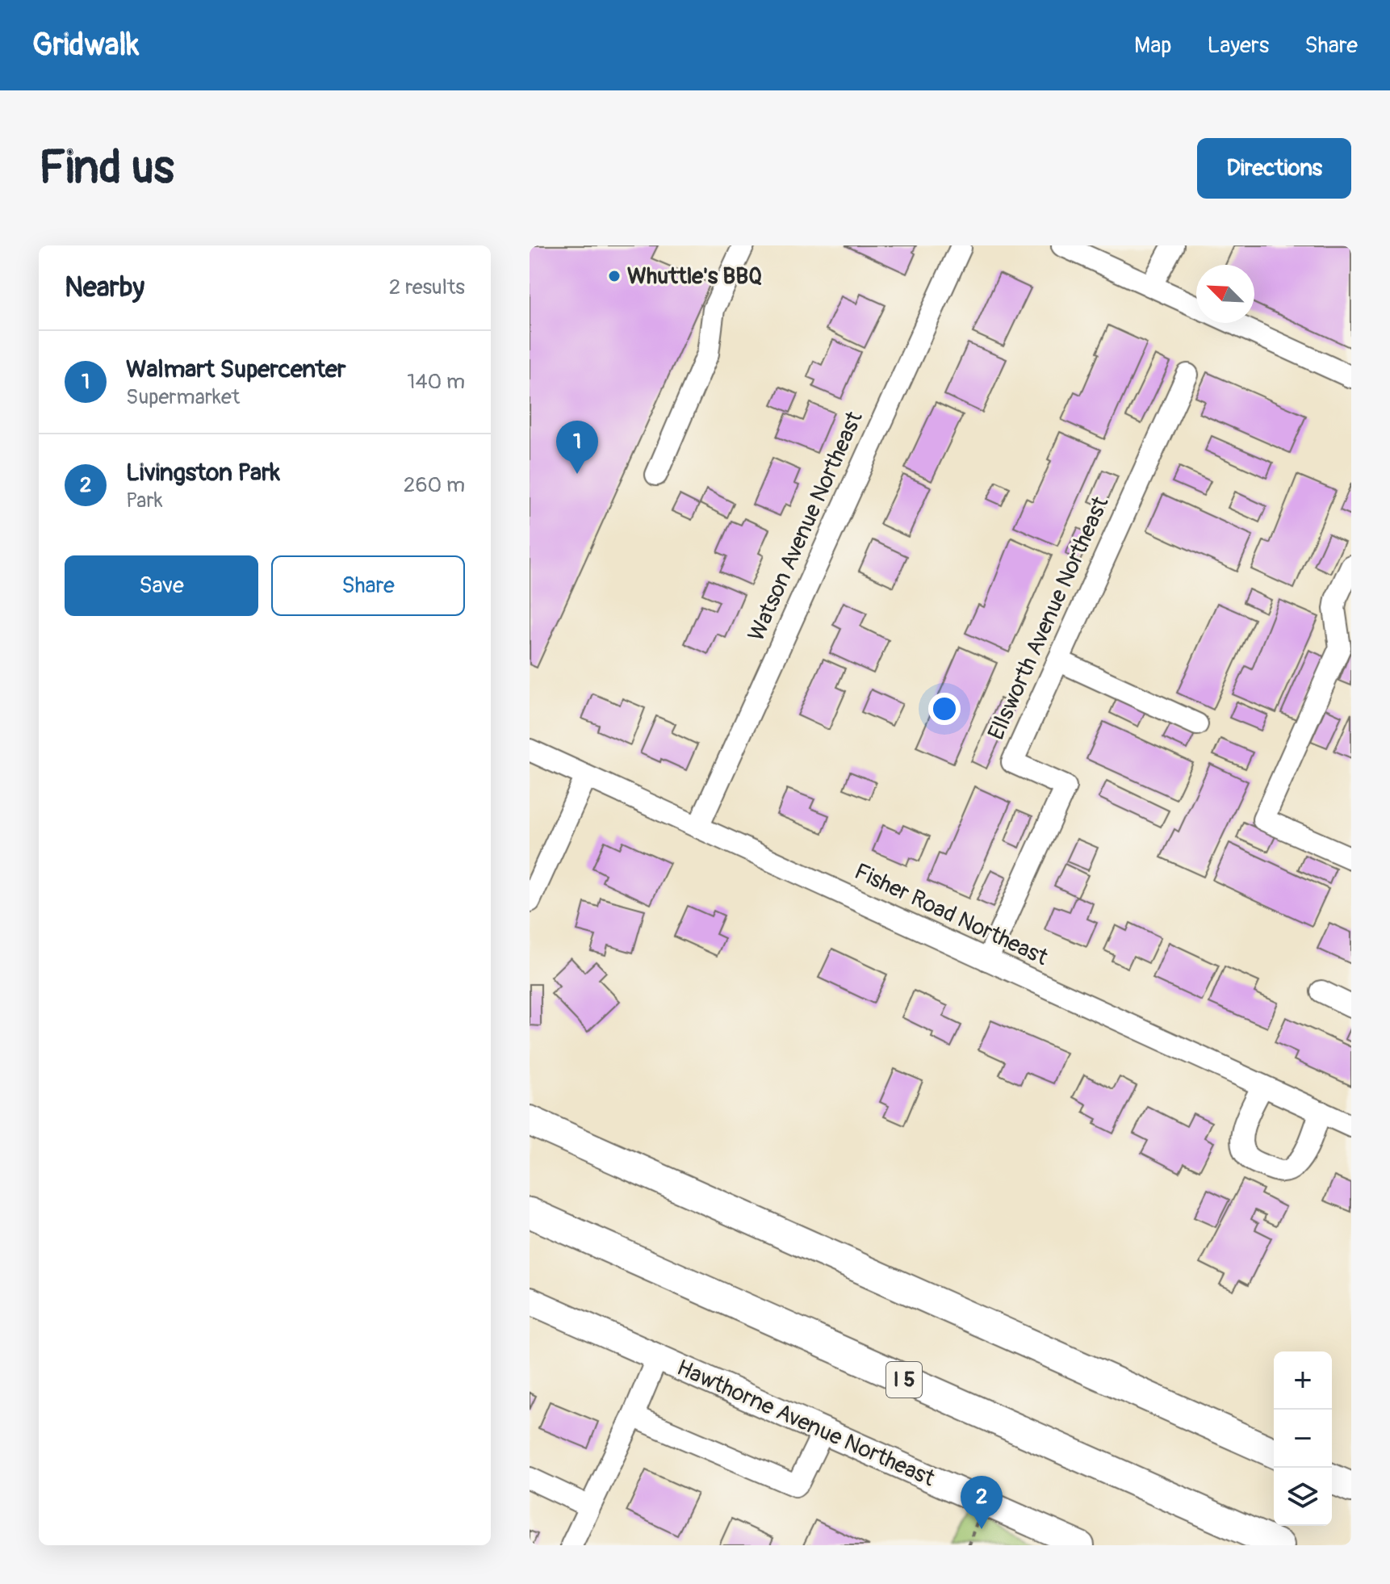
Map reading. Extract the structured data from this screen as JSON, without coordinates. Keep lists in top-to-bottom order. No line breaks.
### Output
{"streets":{"highway":["I 5"],"main road":["Hawthorne Avenue Northeast"],"street":["Watson Avenue Northeast","Ellsworth Avenue Northeast","Fisher Road Northeast"]},"crossings":[["Watson Avenue Northeast","Fisher Road Northeast"],["Ellsworth Avenue Northeast","Fisher Road Northeast"]],"places":["Whuttle's BBQ"],"north":"top left","page":{"header":"Gridwalk","nav":["Map","Layers","Share"],"buttons":["Directions",["Save","Share"]],"title":"Find us","heading":["Nearby","2 results"],"list":[{"mark":"1","name":"Walmart Supercenter","note":"Supermarket","value":"140 m"},{"mark":"2","name":"Livingston Park","note":"Park","value":"260 m"}],"pins":["1","2"],"map_buttons":["+","−"]}}
